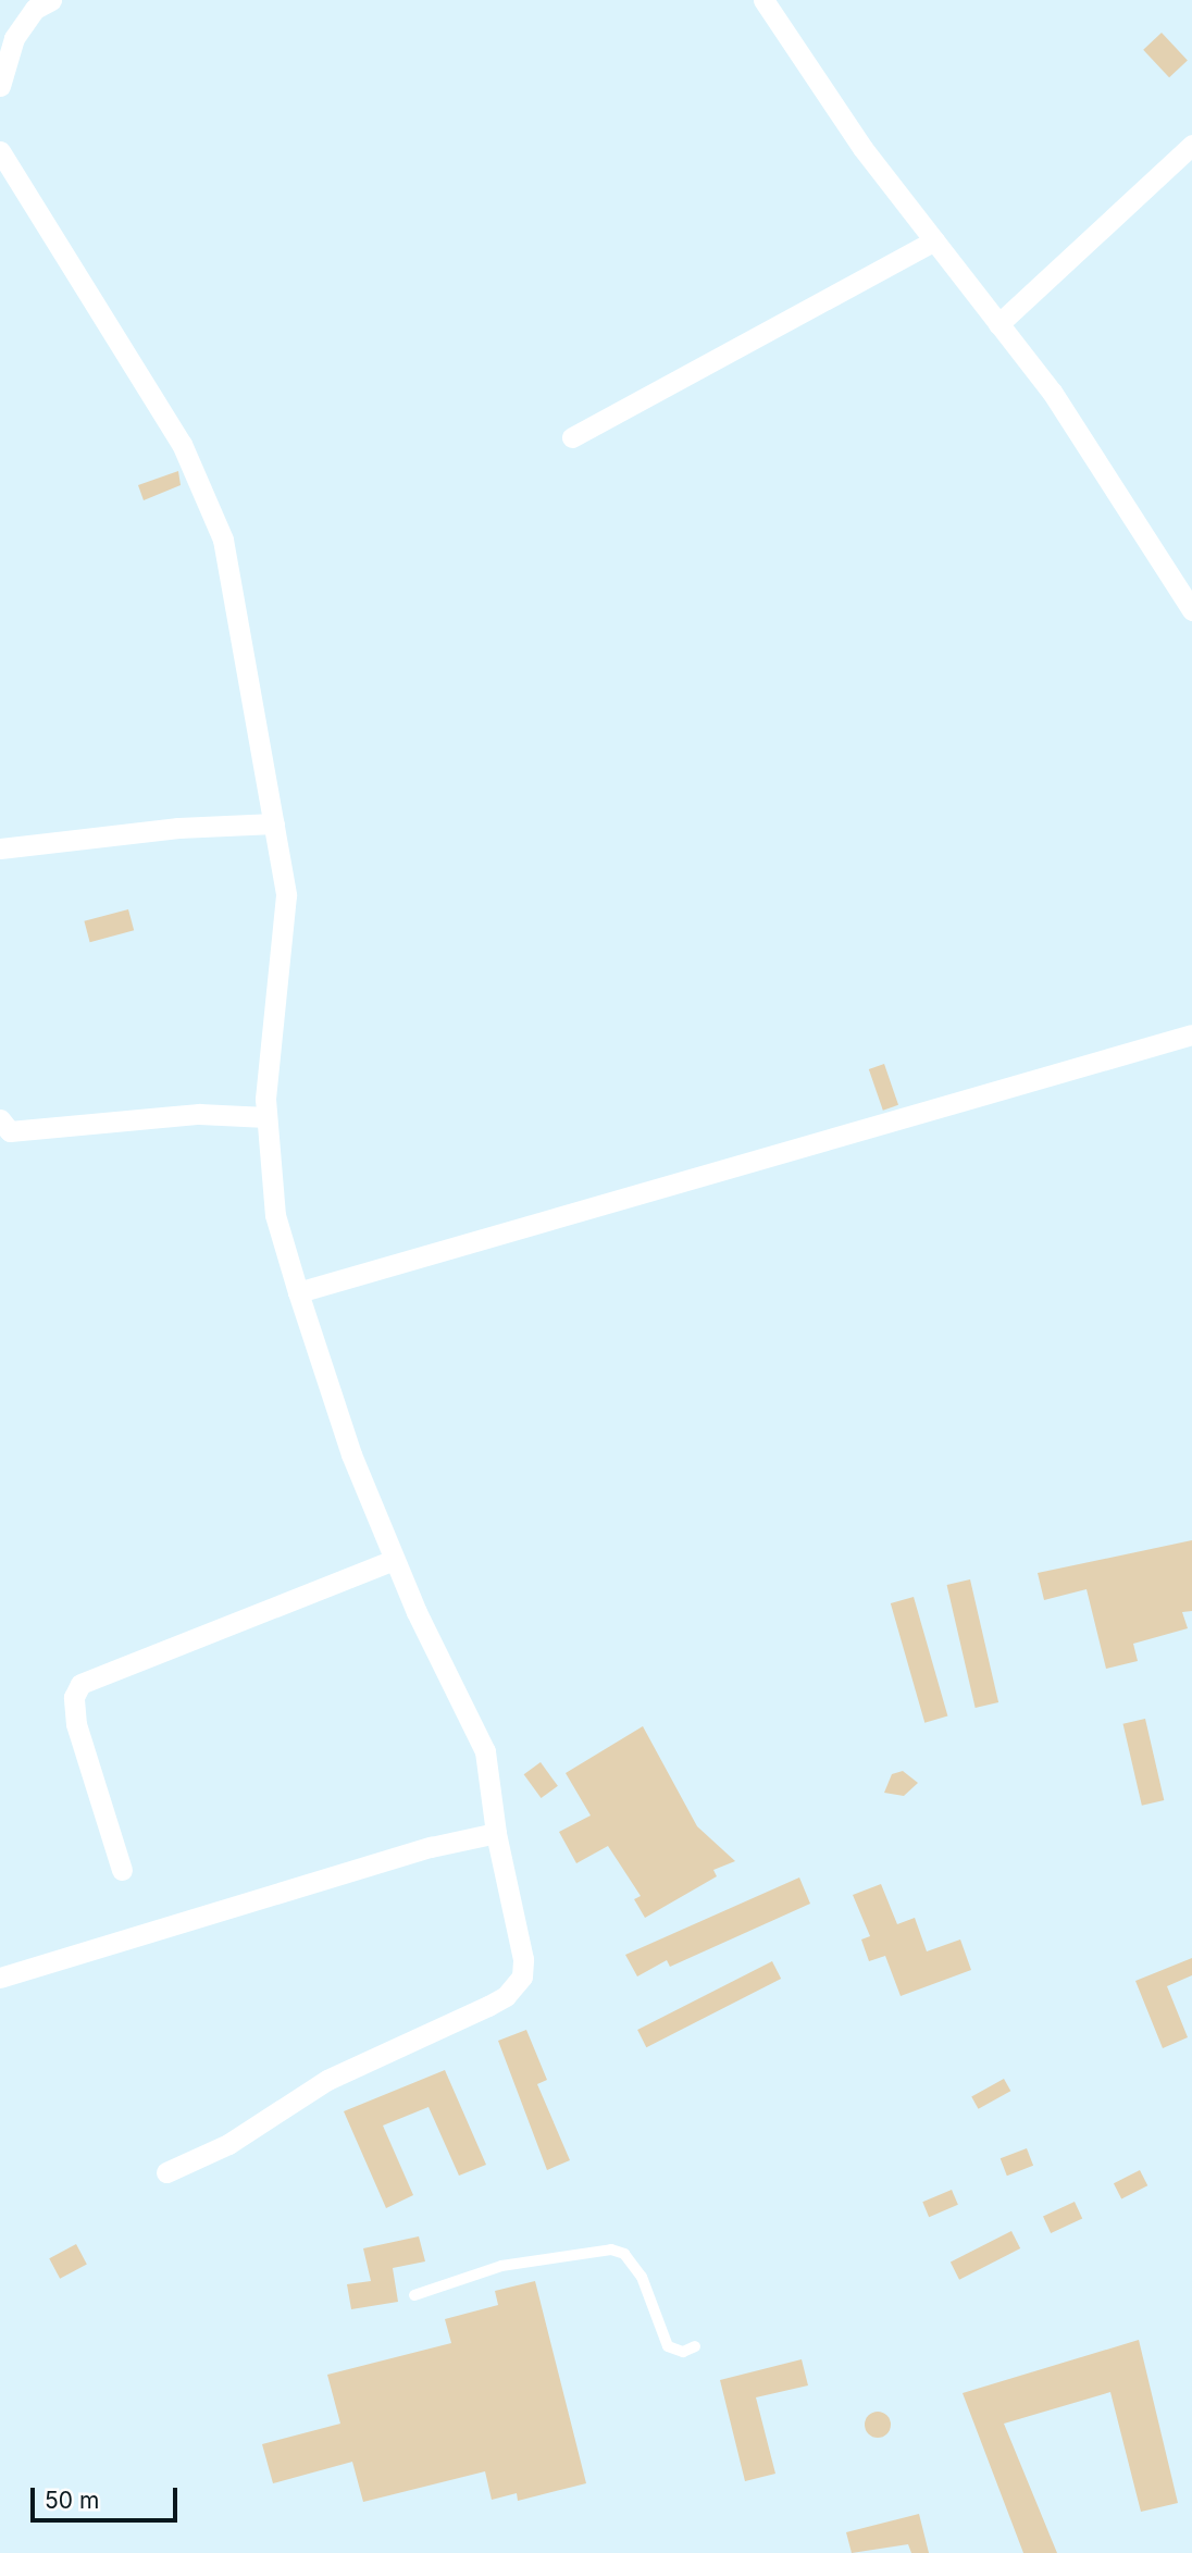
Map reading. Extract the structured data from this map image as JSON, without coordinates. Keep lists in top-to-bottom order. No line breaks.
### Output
{"scale_bar":"50 m"}
